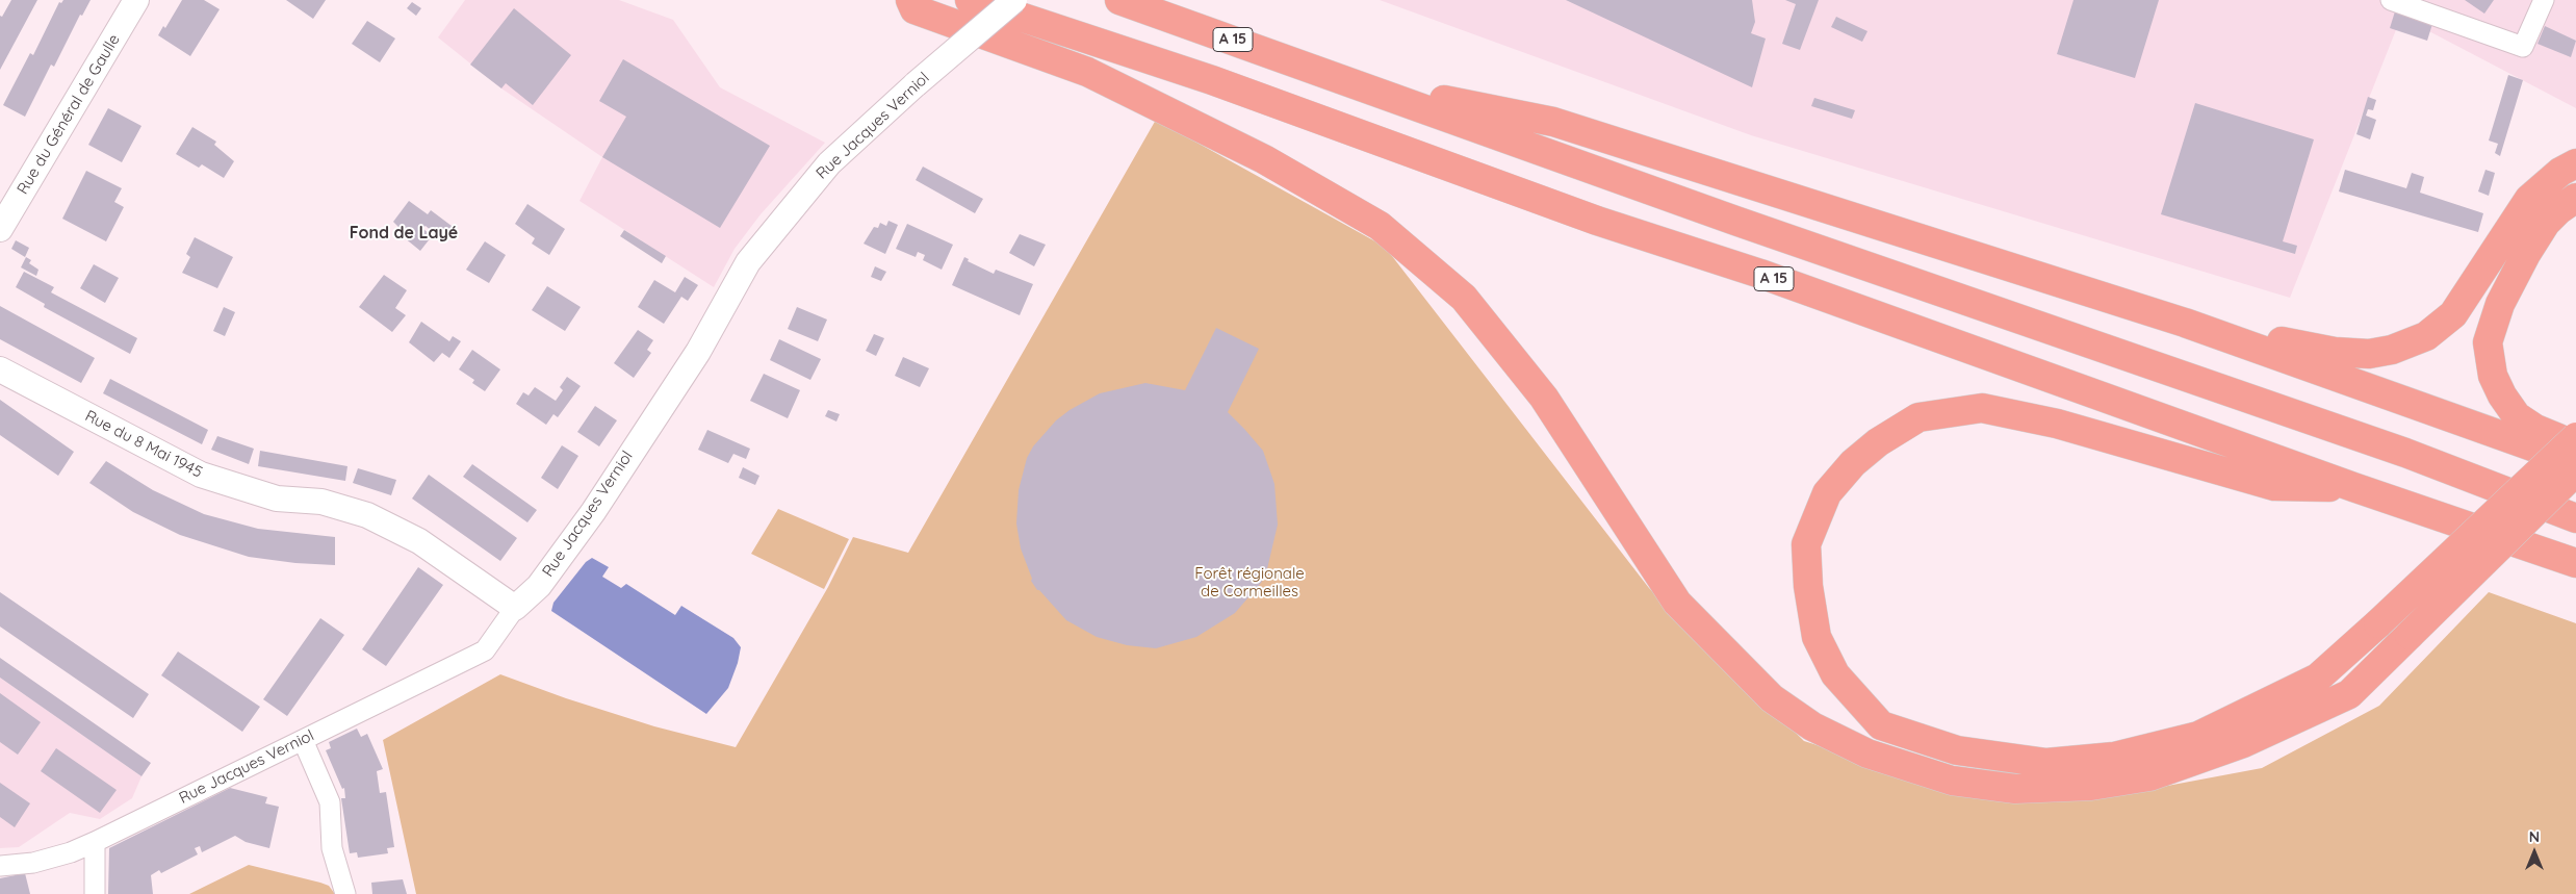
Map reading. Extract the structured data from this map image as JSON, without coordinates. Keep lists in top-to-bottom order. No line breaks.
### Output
{"streets":{"highway":["A 15"],"street":["Rue du Général de Gaulle","Rue Jacques Verniol","Rue du 8 Mai 1945"]},"crossings":[["Rue Jacques Verniol","Rue du 8 Mai 1945"]],"districts":["Fond de Layé"],"parks":["Forêt régionale de Cormeilles"],"north":"top"}
